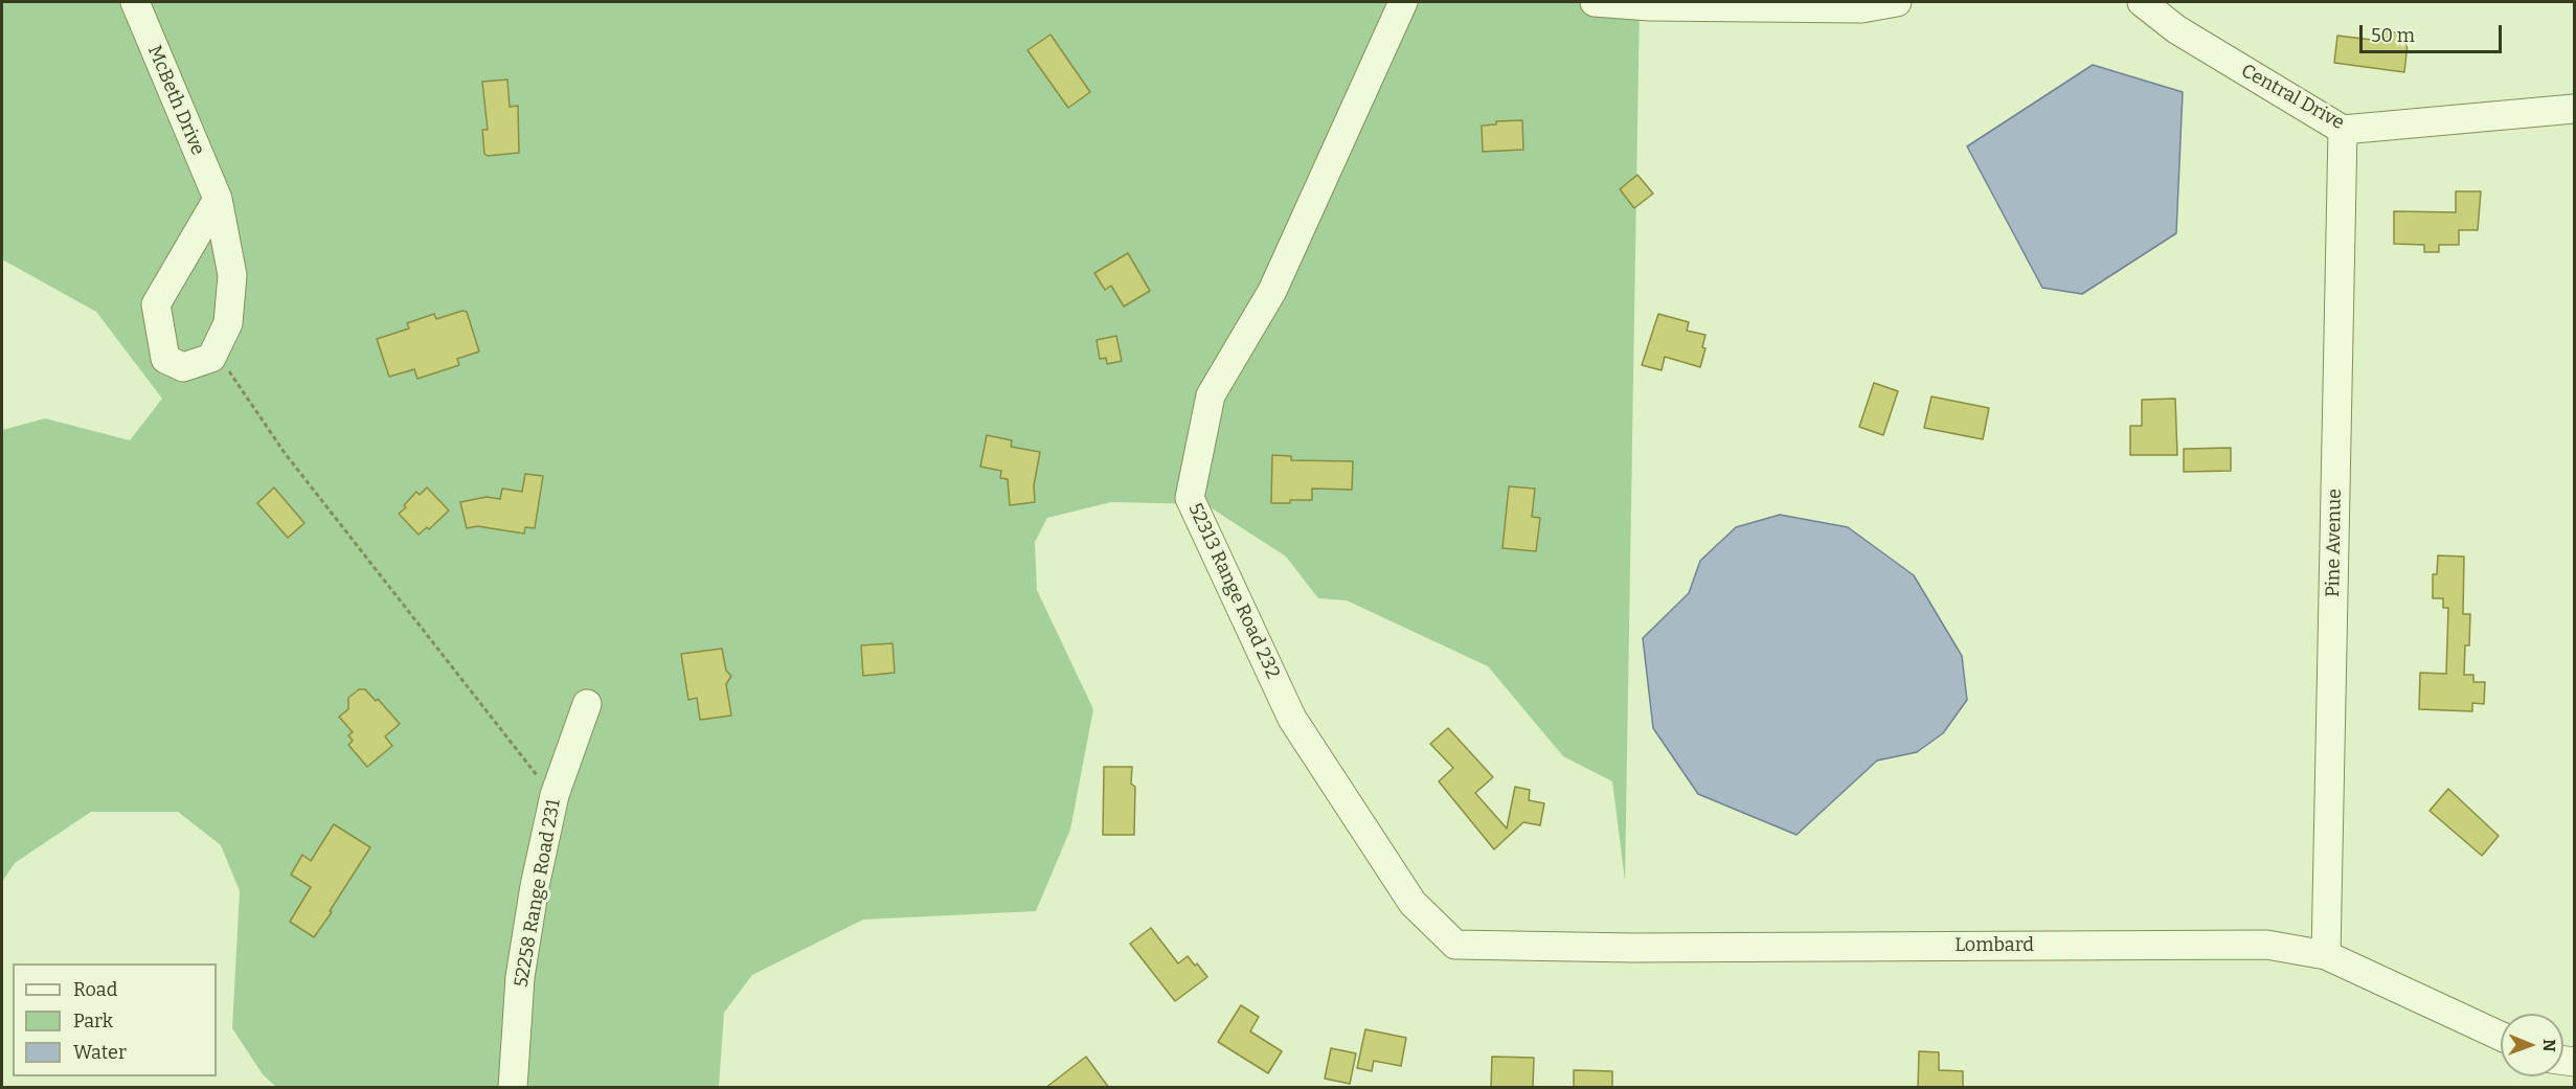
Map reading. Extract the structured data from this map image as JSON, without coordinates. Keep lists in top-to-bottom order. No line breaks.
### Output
{"streets":{"street":["Central Drive","McBeth Drive","Pine Avenue","52313 Range Road 232","52258 Range Road 231","Lombard"]},"crossings":[["Central Drive","Pine Avenue"],["Pine Avenue","Lombard"],["52313 Range Road 232","Lombard"]],"legend":["Road","Park","Water"],"scale_bar":"50 m","north":"right"}
